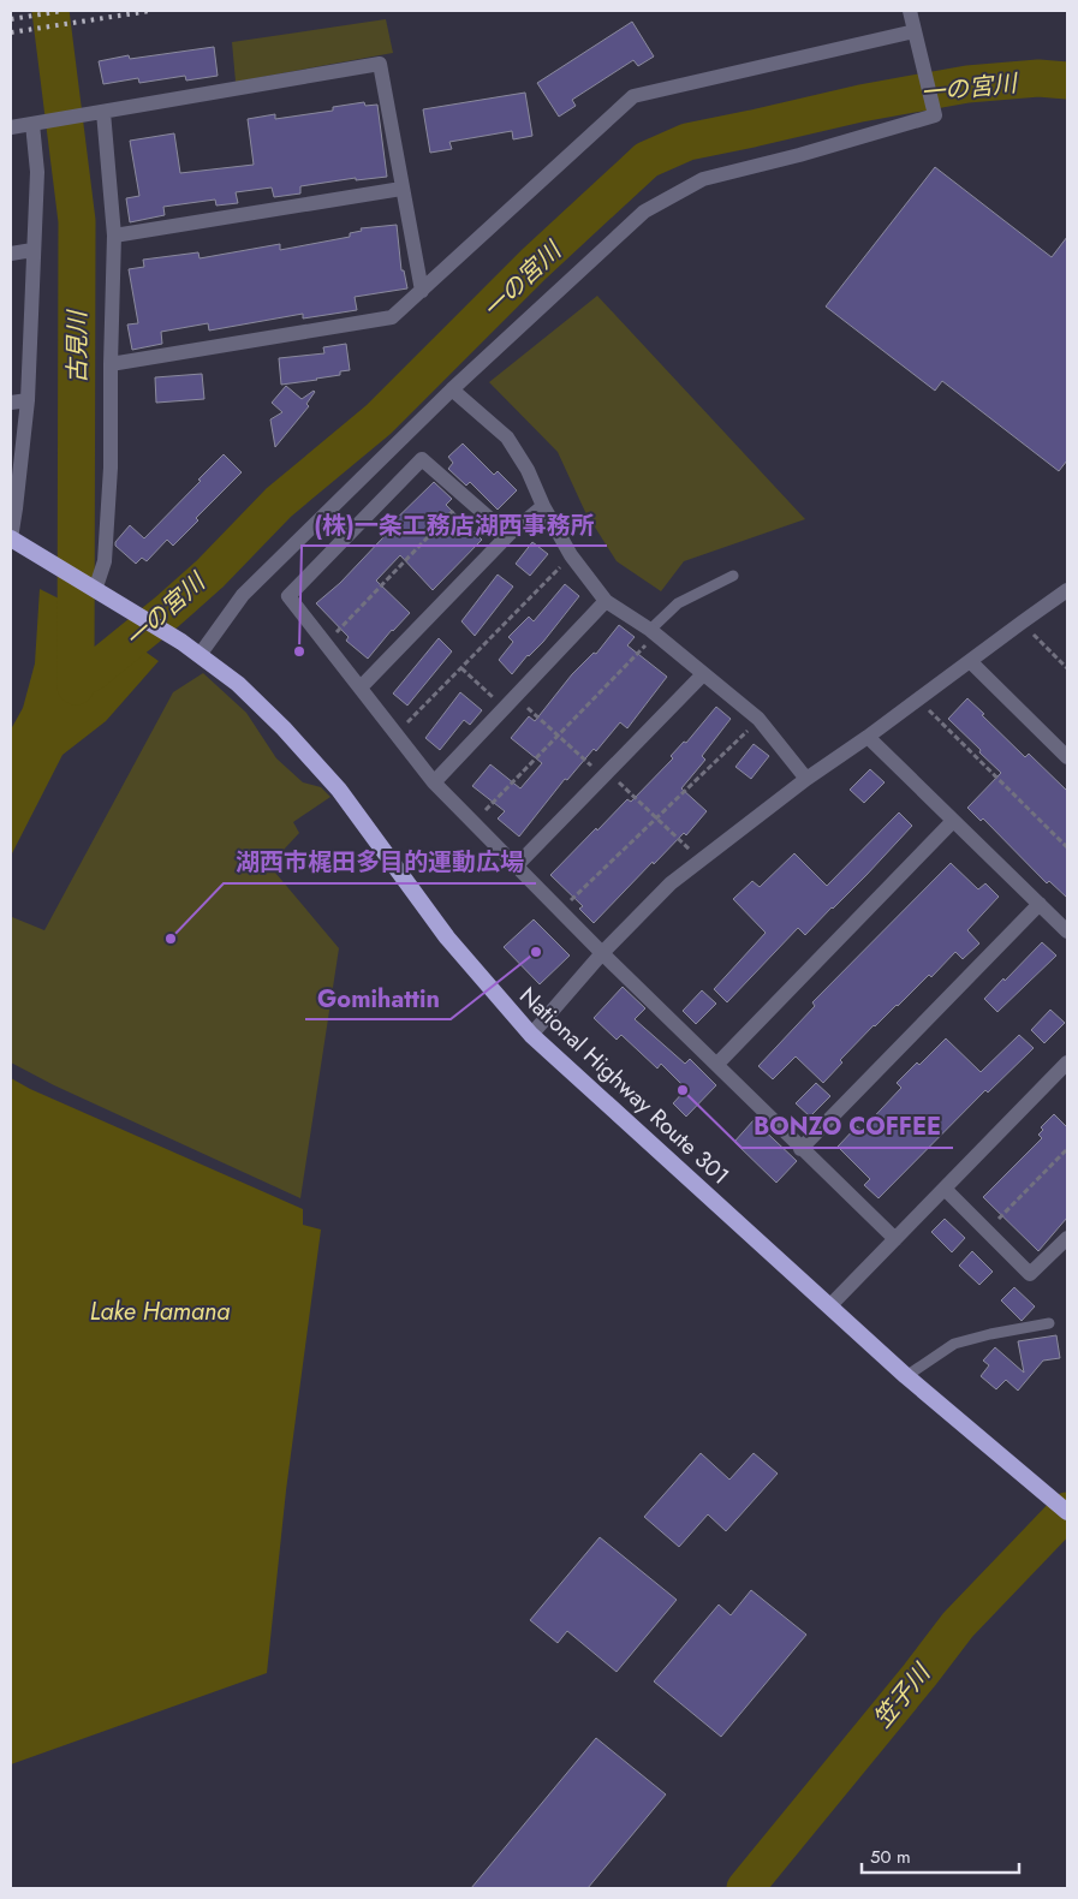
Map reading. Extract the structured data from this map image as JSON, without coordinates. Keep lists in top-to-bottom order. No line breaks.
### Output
{"streets":{"highway":["National Highway Route 301"]},"water":["一の宮川","古見川","Lake Hamana","笠子川"],"places":["(株)一条工務店湖西事務所","湖西市梶田多目的運動広場","Gomihattin","BONZO COFFEE"],"scale_bar":"50 m"}
